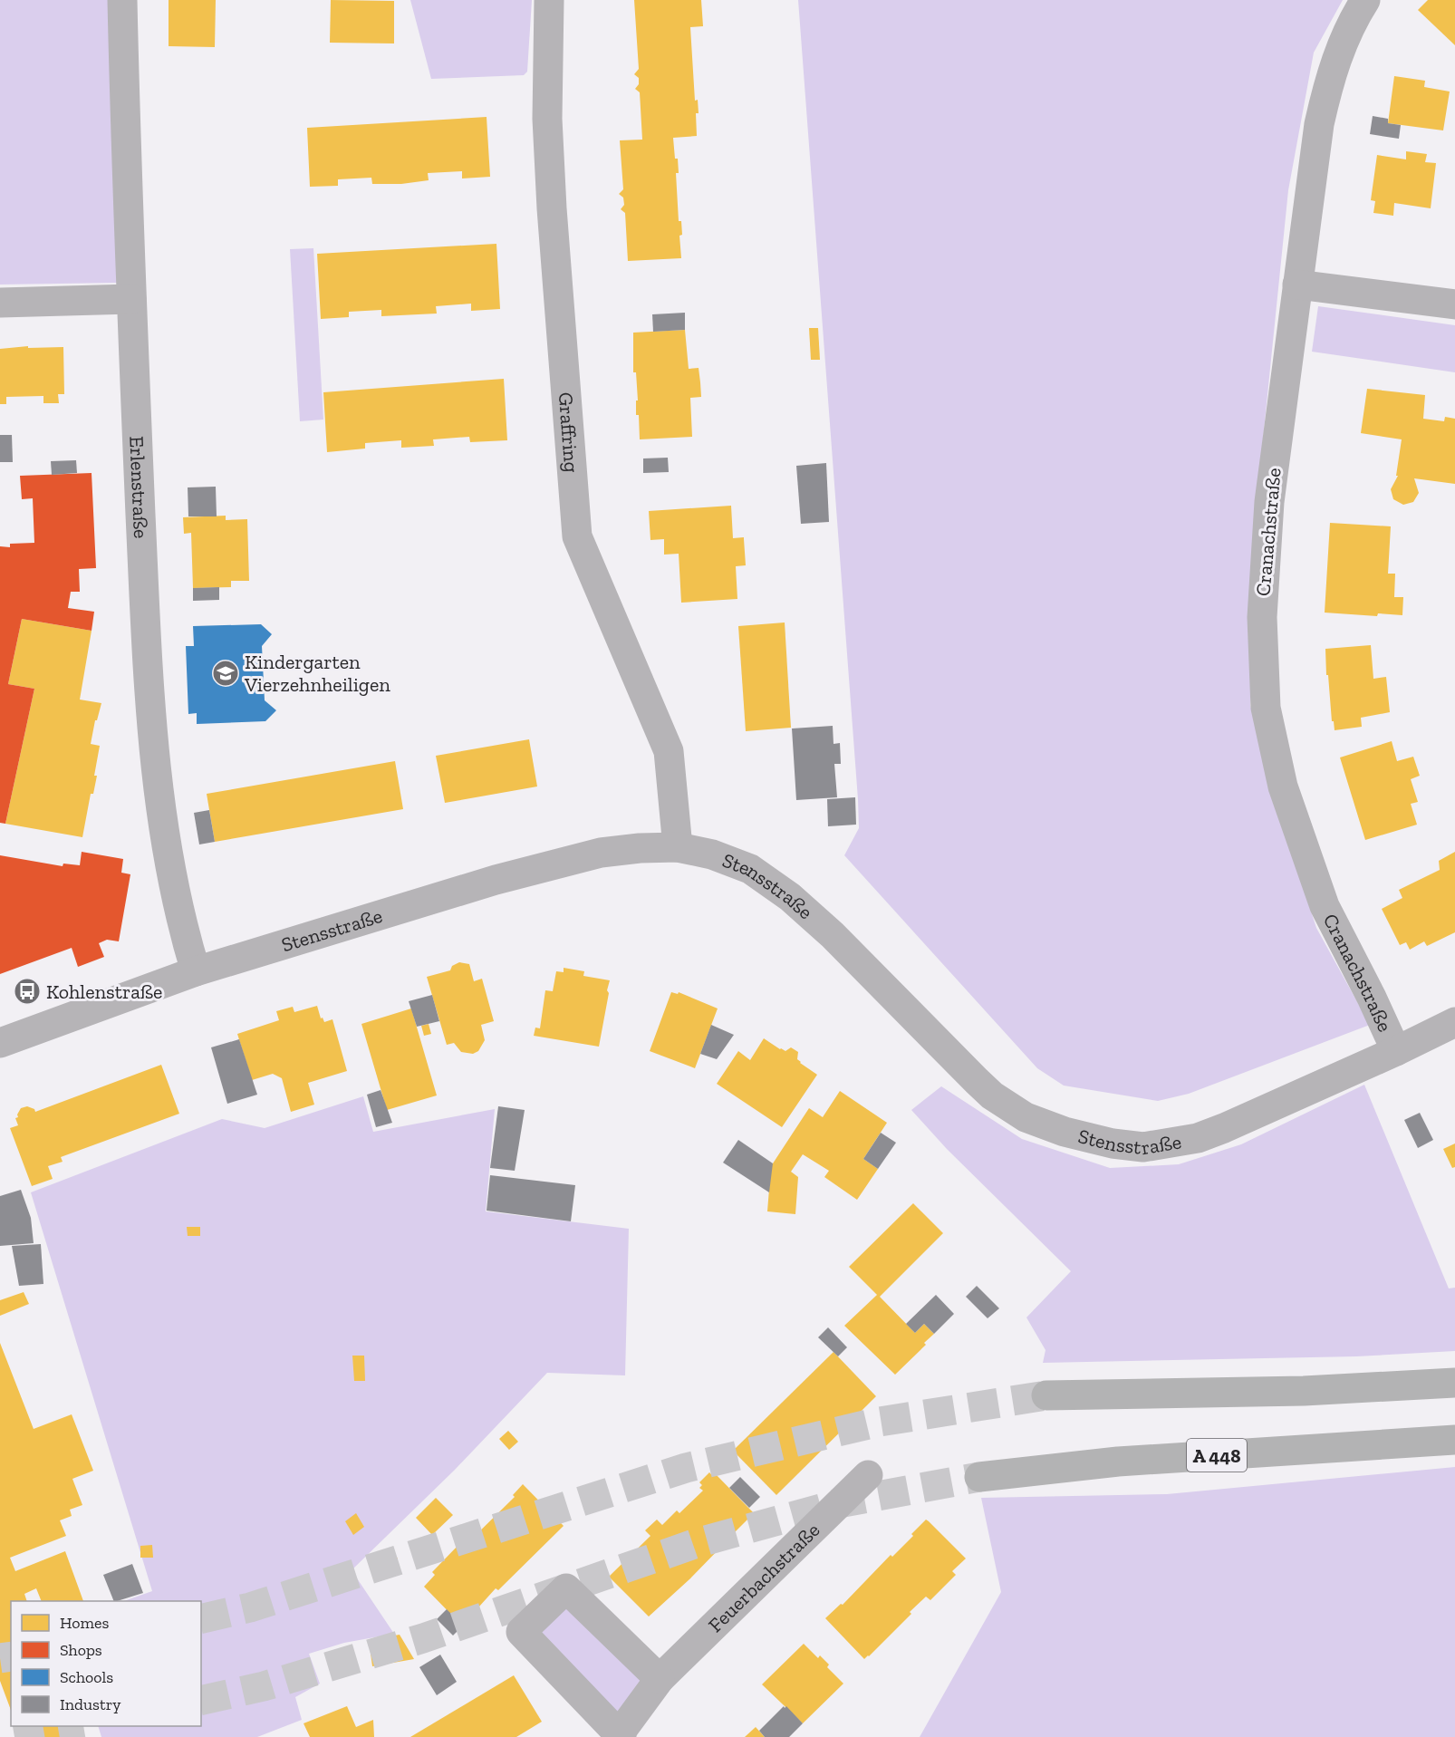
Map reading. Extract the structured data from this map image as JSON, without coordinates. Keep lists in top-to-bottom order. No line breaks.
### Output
{"streets":{"highway":["A 448"],"street":["Graffring","Erlenstraße","Cranachstraße","Stensstraße","Feuerbachstraße"]},"crossings":[["Graffring","Stensstraße"],["Erlenstraße","Stensstraße"],["Cranachstraße","Stensstraße"]],"places":{"school or university":["Kindergarten Vierzehnheiligen"],"bus stop":["Kohlenstraße"]},"legend":["Homes","Shops","Schools","Industry"]}
